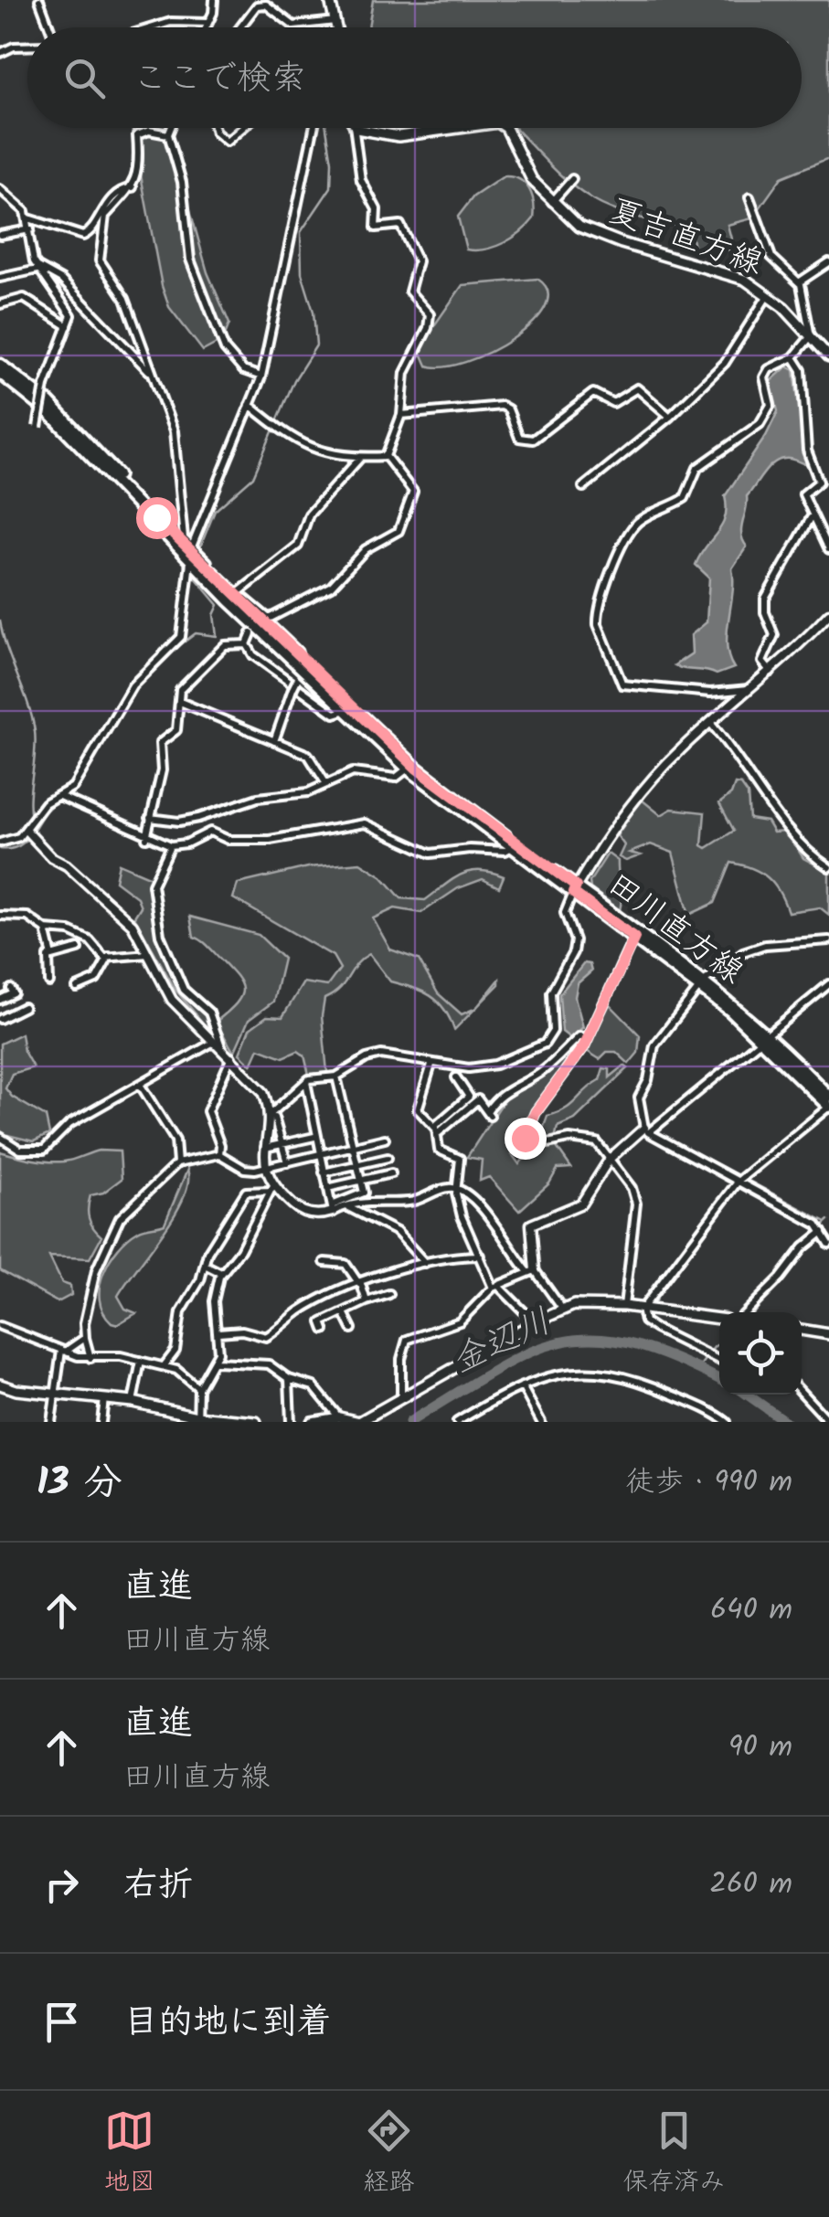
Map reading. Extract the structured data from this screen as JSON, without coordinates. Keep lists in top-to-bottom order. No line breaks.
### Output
{"streets":{"main road":["夏吉直方線","田川直方線"]},"water":["金辺川"],"page":{"search":"ここで検索","heading":["13 分","徒歩 · 990 m"],"list":[["直進","田川直方線","640 m"],["直進","田川直方線","90 m"],["右折","260 m"],"目的地に到着"],"nav":["地図","経路","保存済み"]}}
